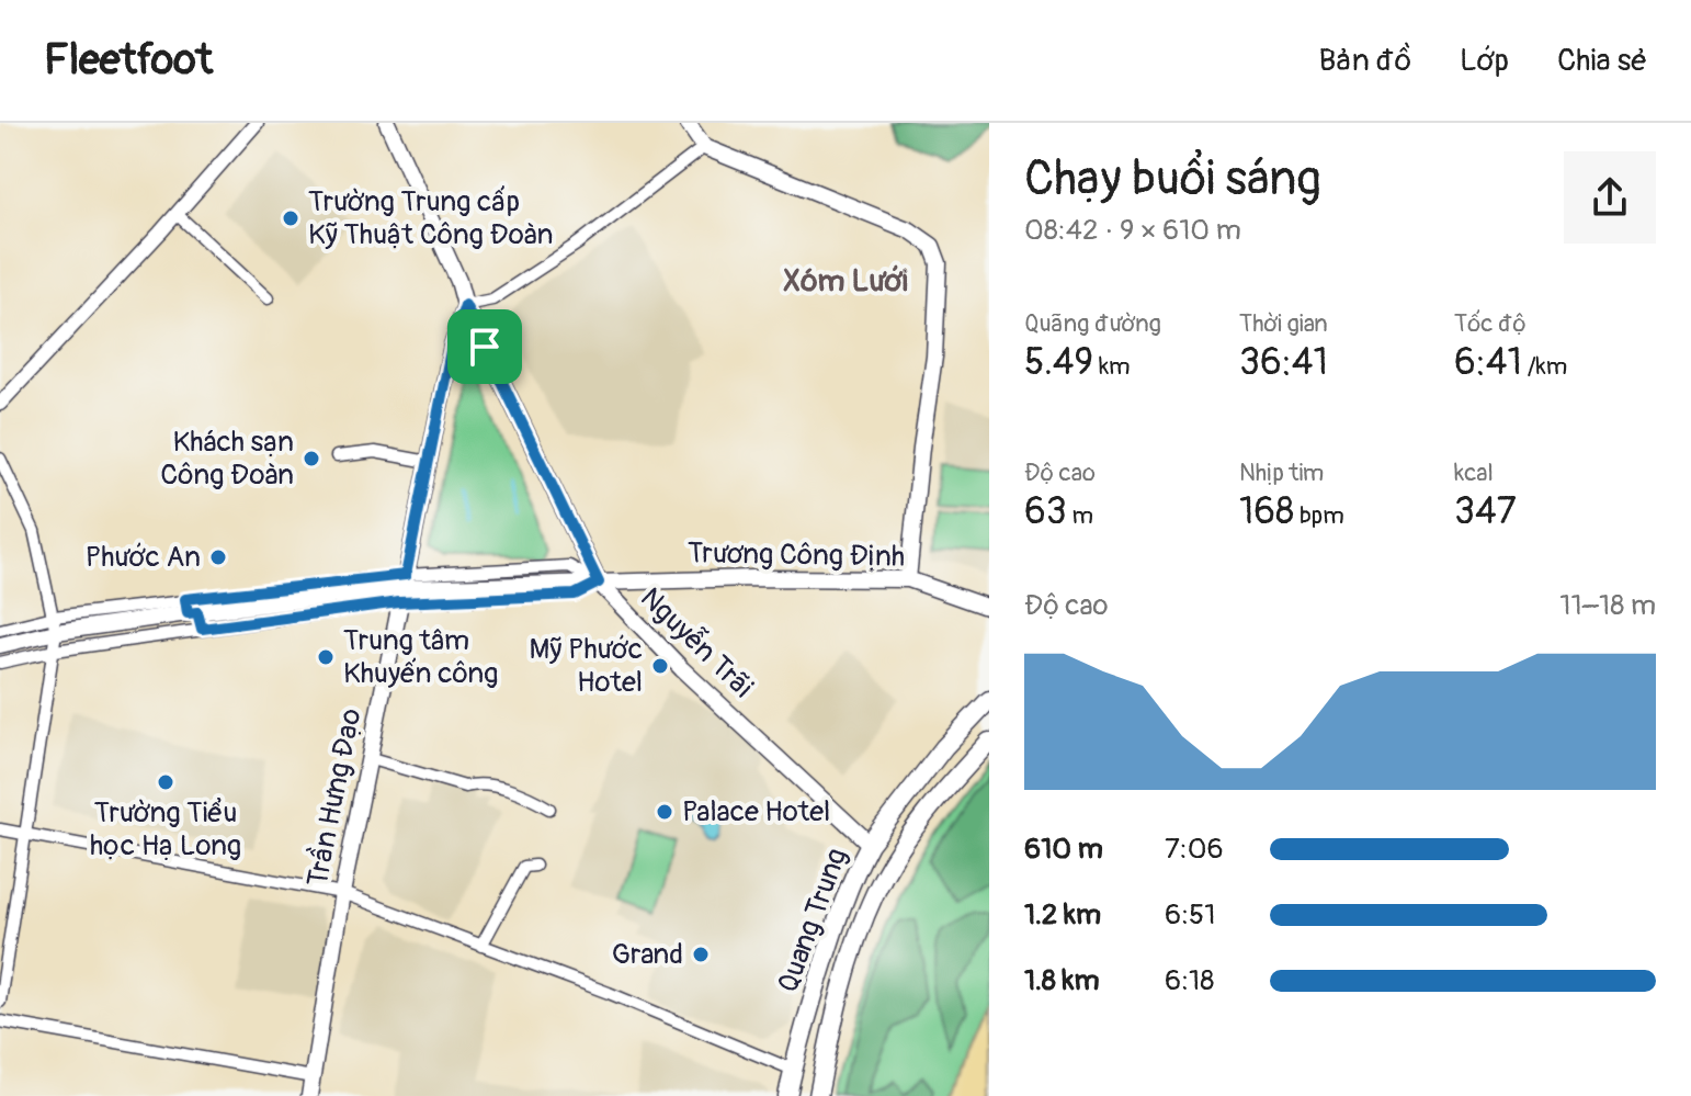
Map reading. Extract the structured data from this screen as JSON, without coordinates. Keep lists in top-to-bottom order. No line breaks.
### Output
{"streets":{"main road":["Trương Công Định","Nguyễn Trãi","Trần Hưng Đạo","Quang Trung"]},"crossings":[["Trương Công Định","Nguyễn Trãi"],["Trương Công Định","Trần Hưng Đạo"],["Nguyễn Trãi","Trần Hưng Đạo"],["Nguyễn Trãi","Quang Trung"]],"districts":["Xóm Lưới"],"places":["Trường Trung cấp Kỹ Thuật Công Đoàn","Khách sạn Công Đoàn","Phước An","Trung tâm Khuyến công","Mỹ Phước Hotel","Trường Tiểu học Hạ Long","Palace Hotel","Grand"],"page":{"header":"Fleetfoot","nav":["Bản đồ","Lớp","Chia sẻ"],"heading":["Chạy buổi sáng","08:42 · 9 × 610 m"],"stats":[["Quãng đường","5.49 km"],["Thời gian","36:41"],["Tốc độ","6:41 /km"],["Độ cao","63 m"],["Nhịp tim","168 bpm"],["kcal","347"]],"chart":["Độ cao","11–18 m"],"list":[{"name":"610 m","note":"7:06"},{"name":"1.2 km","note":"6:51"},{"name":"1.8 km","note":"6:18"}]}}
